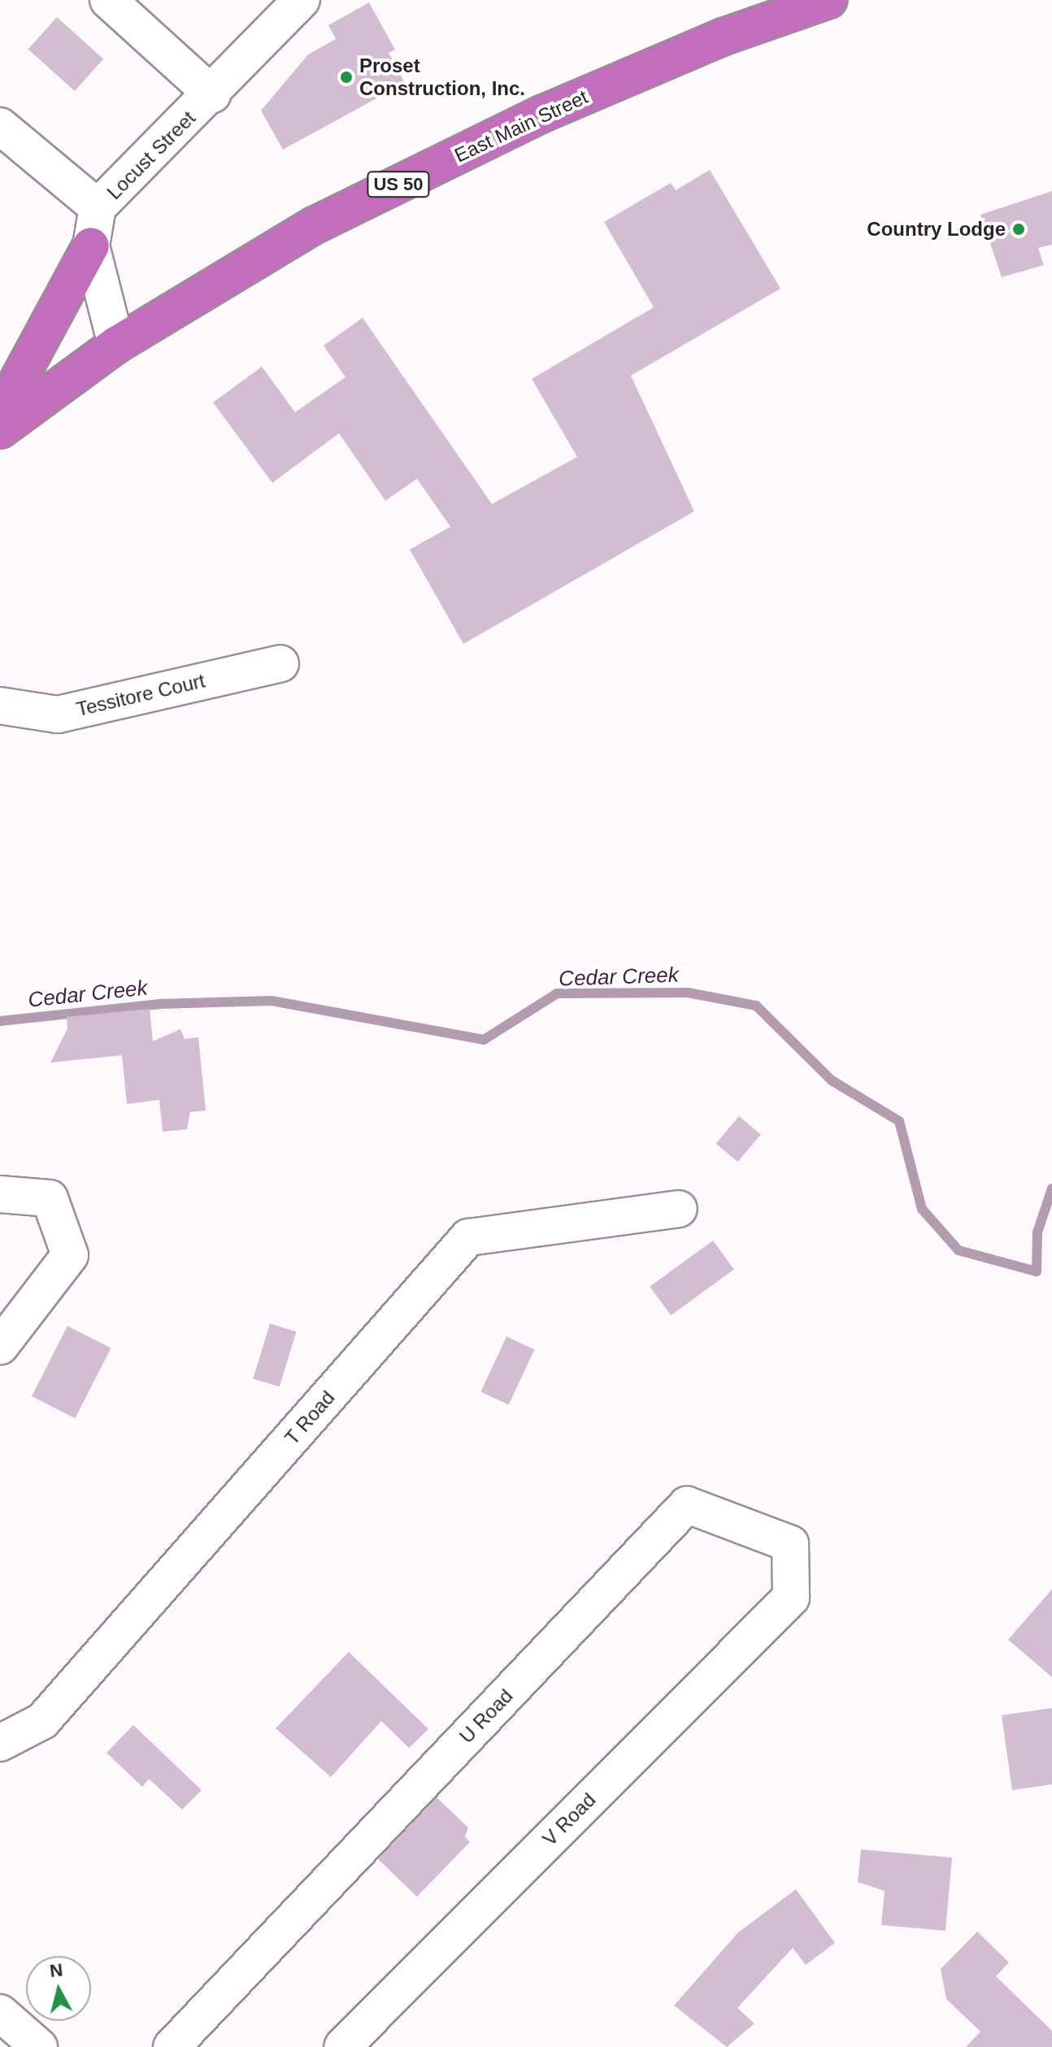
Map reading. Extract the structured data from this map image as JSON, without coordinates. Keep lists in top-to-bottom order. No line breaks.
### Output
{"streets":{"highway":["East Main Street","US 50"],"street":["Locust Street","Tessitore Court","T Road","U Road","V Road"]},"crossings":[["East Main Street","Locust Street"],["U Road","V Road"]],"water":["Cedar Creek"],"places":["Proset Construction, Inc.","Country Lodge"],"north":"top"}
